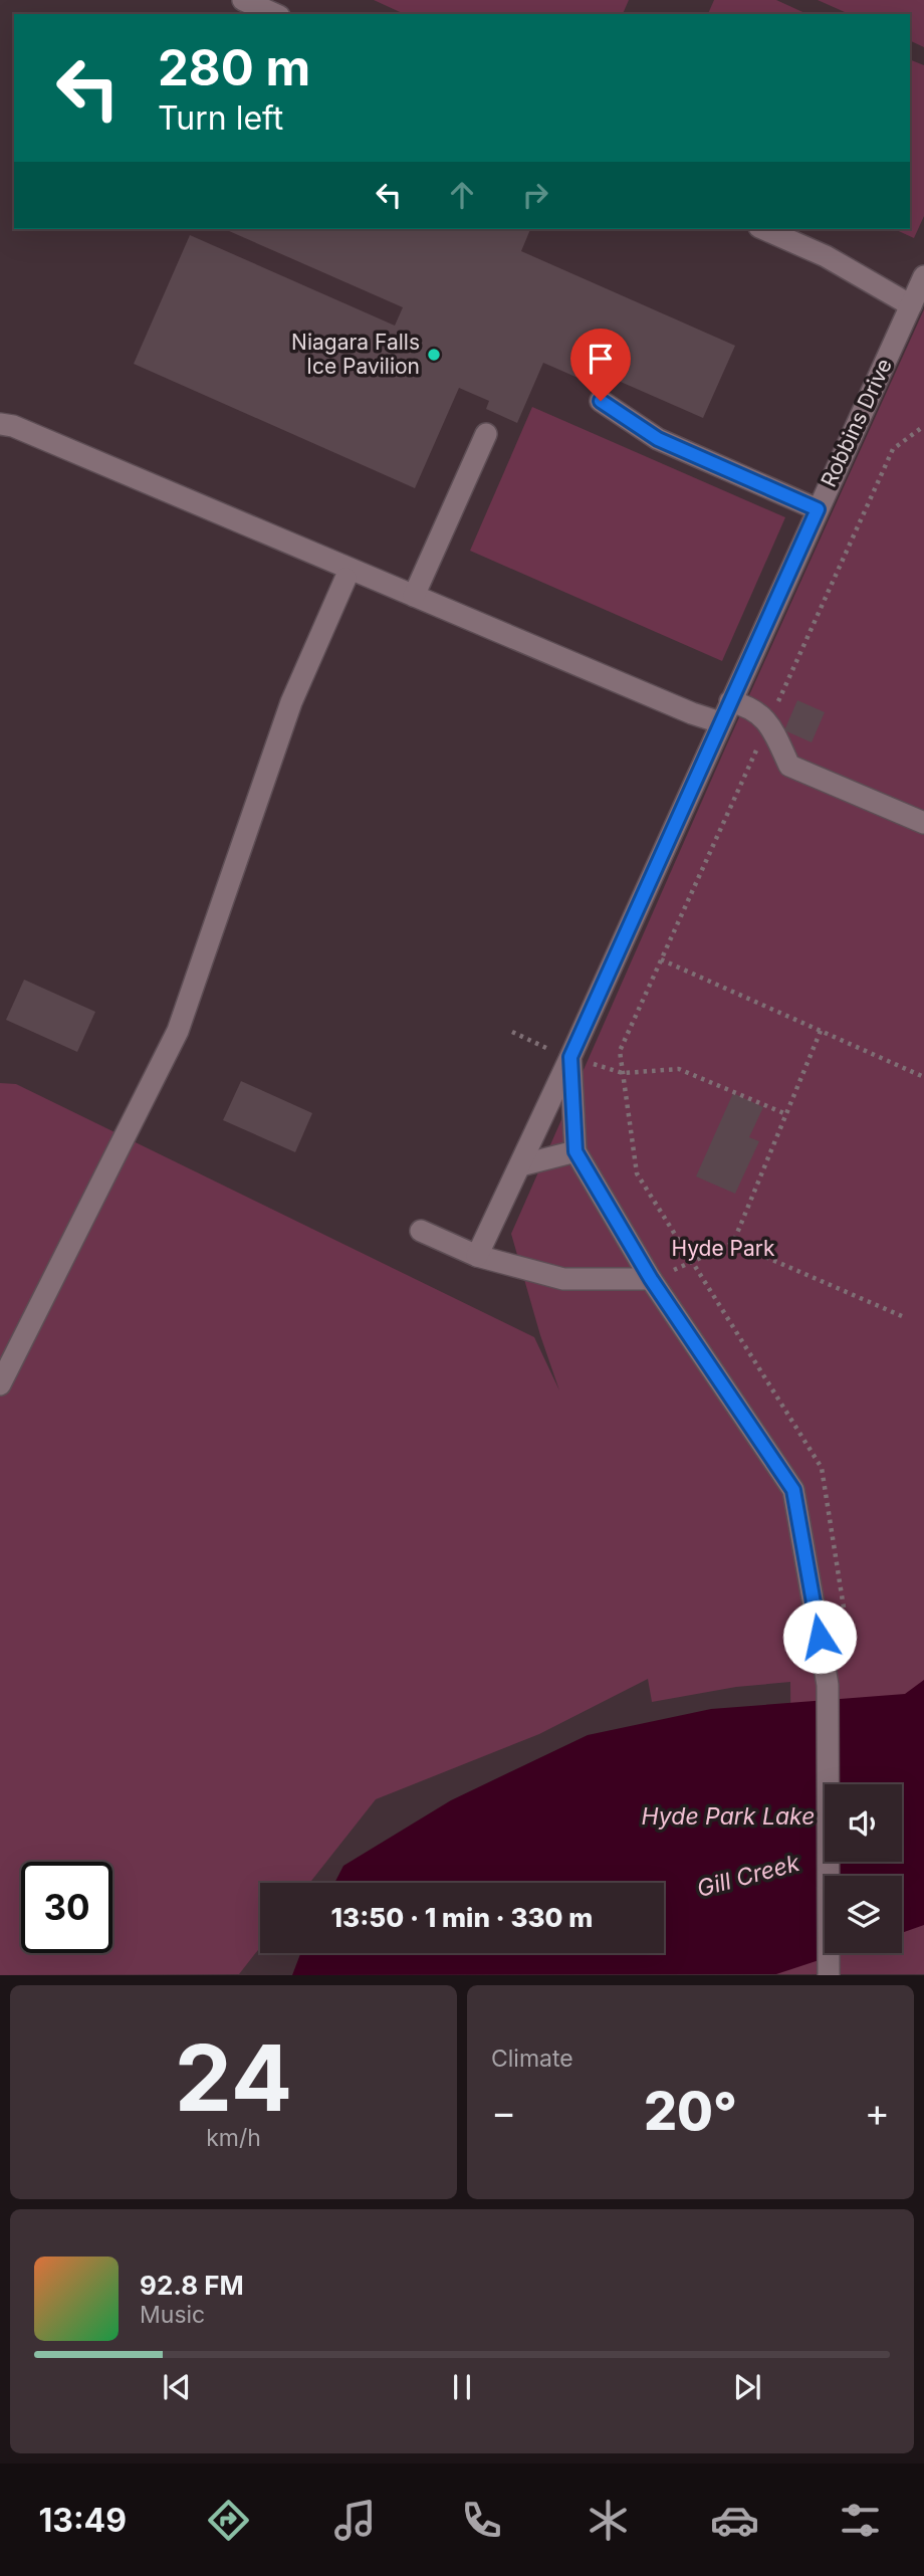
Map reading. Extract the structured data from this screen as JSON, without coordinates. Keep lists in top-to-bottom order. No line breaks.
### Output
{"streets":{"street":["Robbins Drive"]},"water":["Hyde Park Lake","Gill Creek"],"parks":["Hyde Park"],"places":["Niagara Falls Ice Pavilion"],"page":{"turn":["280 m","Turn left"],"limit":"30","trip":"13:50 · 1 min · 330 m","tile":[["24","km/h"],"Climate"],"heat":["−","20°","+"],"song":["92.8 FM","Music"],"tabs":"13:49"}}
